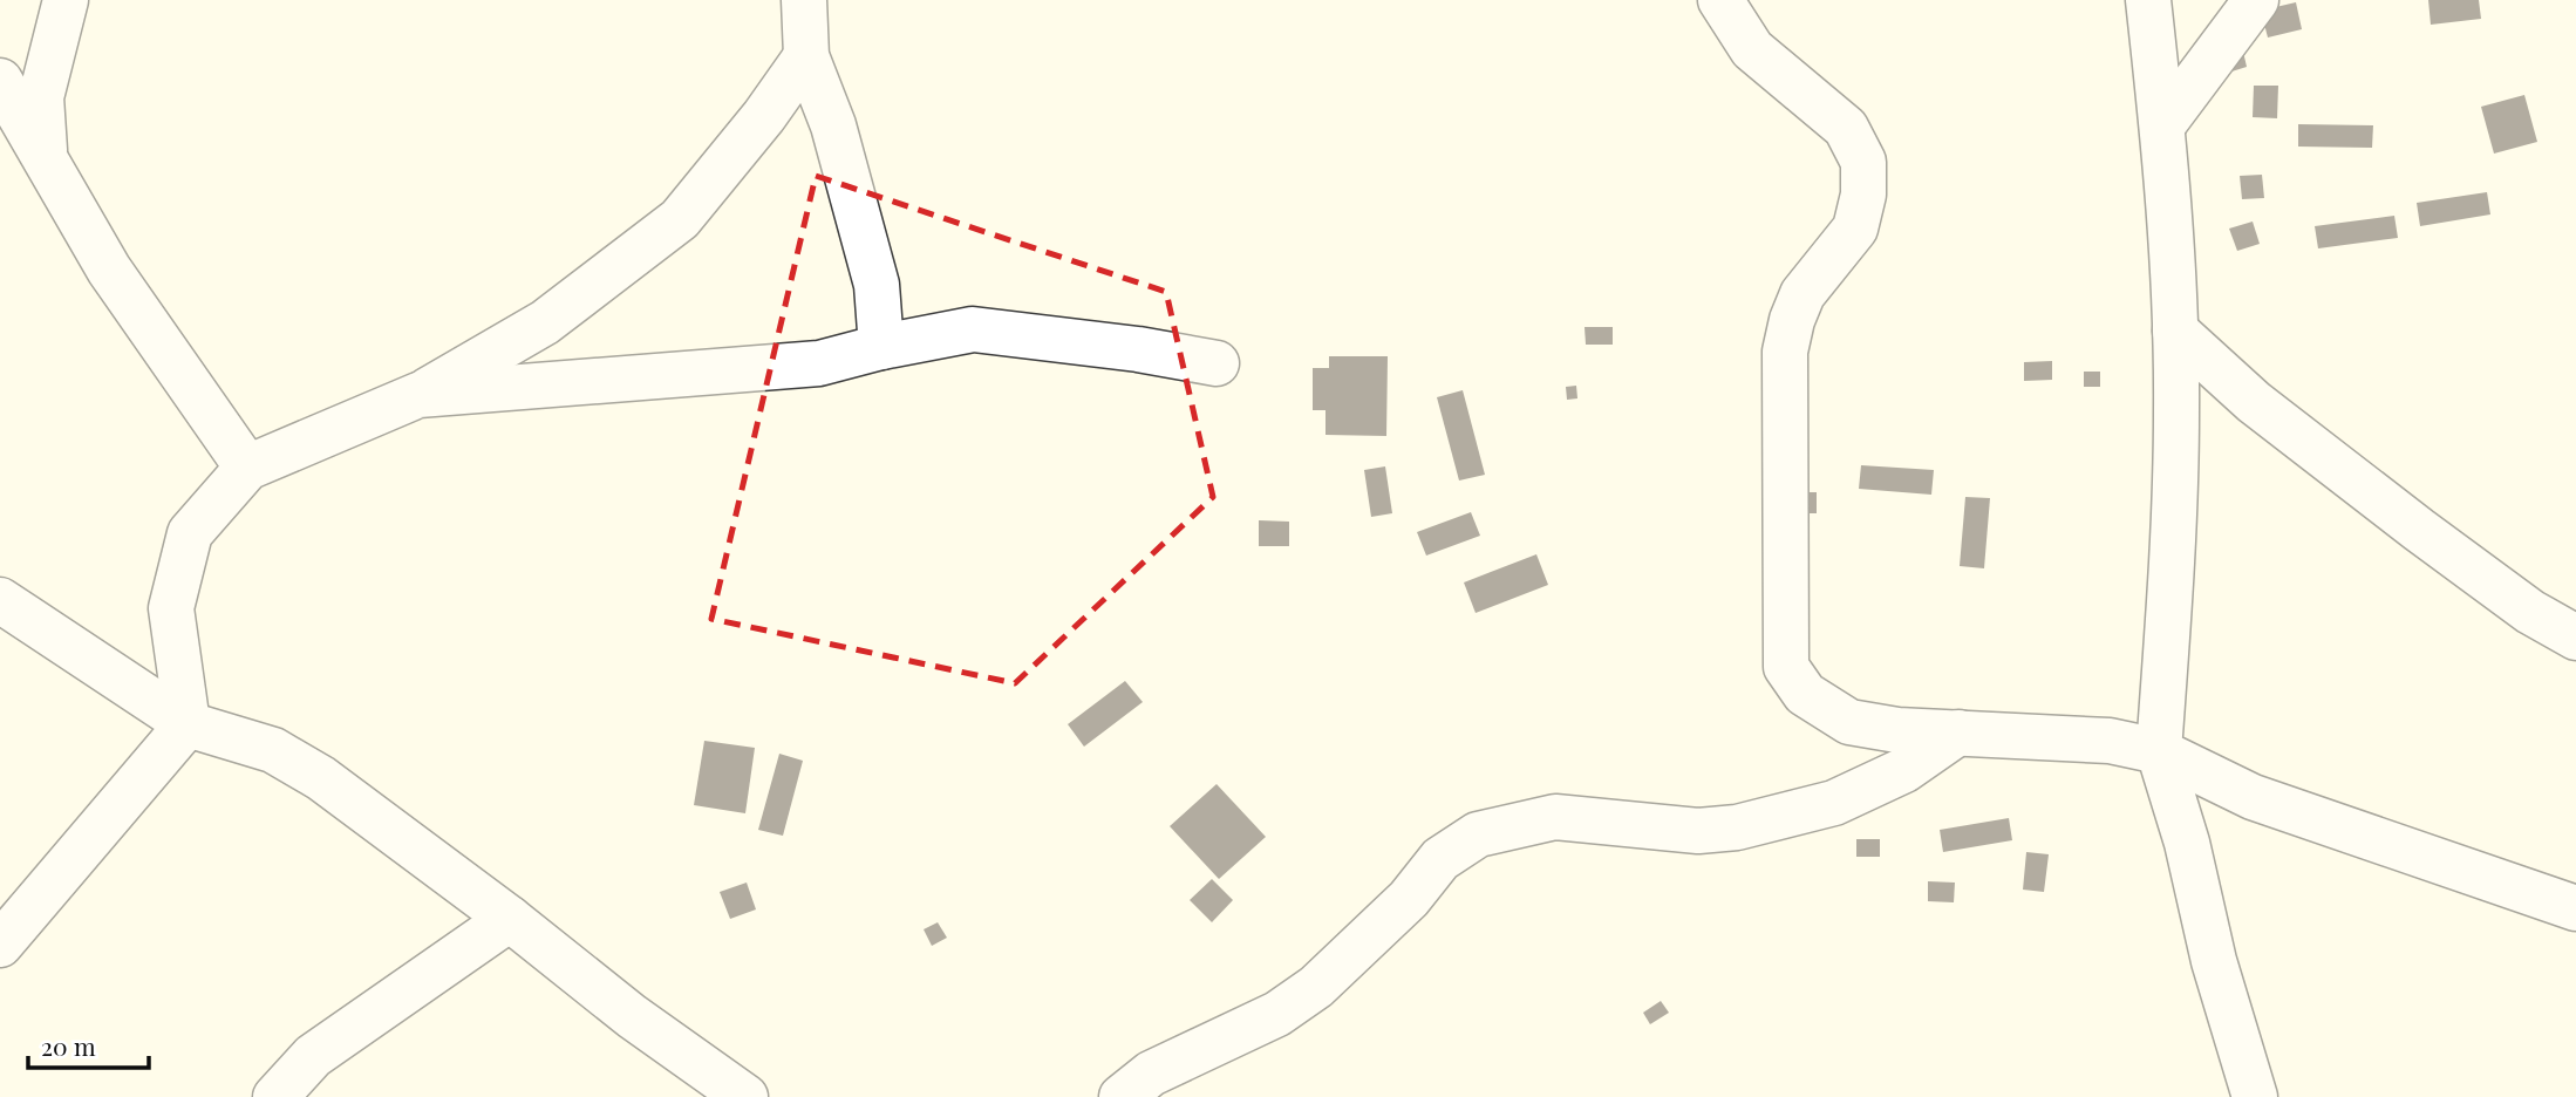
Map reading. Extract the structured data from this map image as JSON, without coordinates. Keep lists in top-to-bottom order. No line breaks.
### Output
{"scale_bar":"20 m"}
